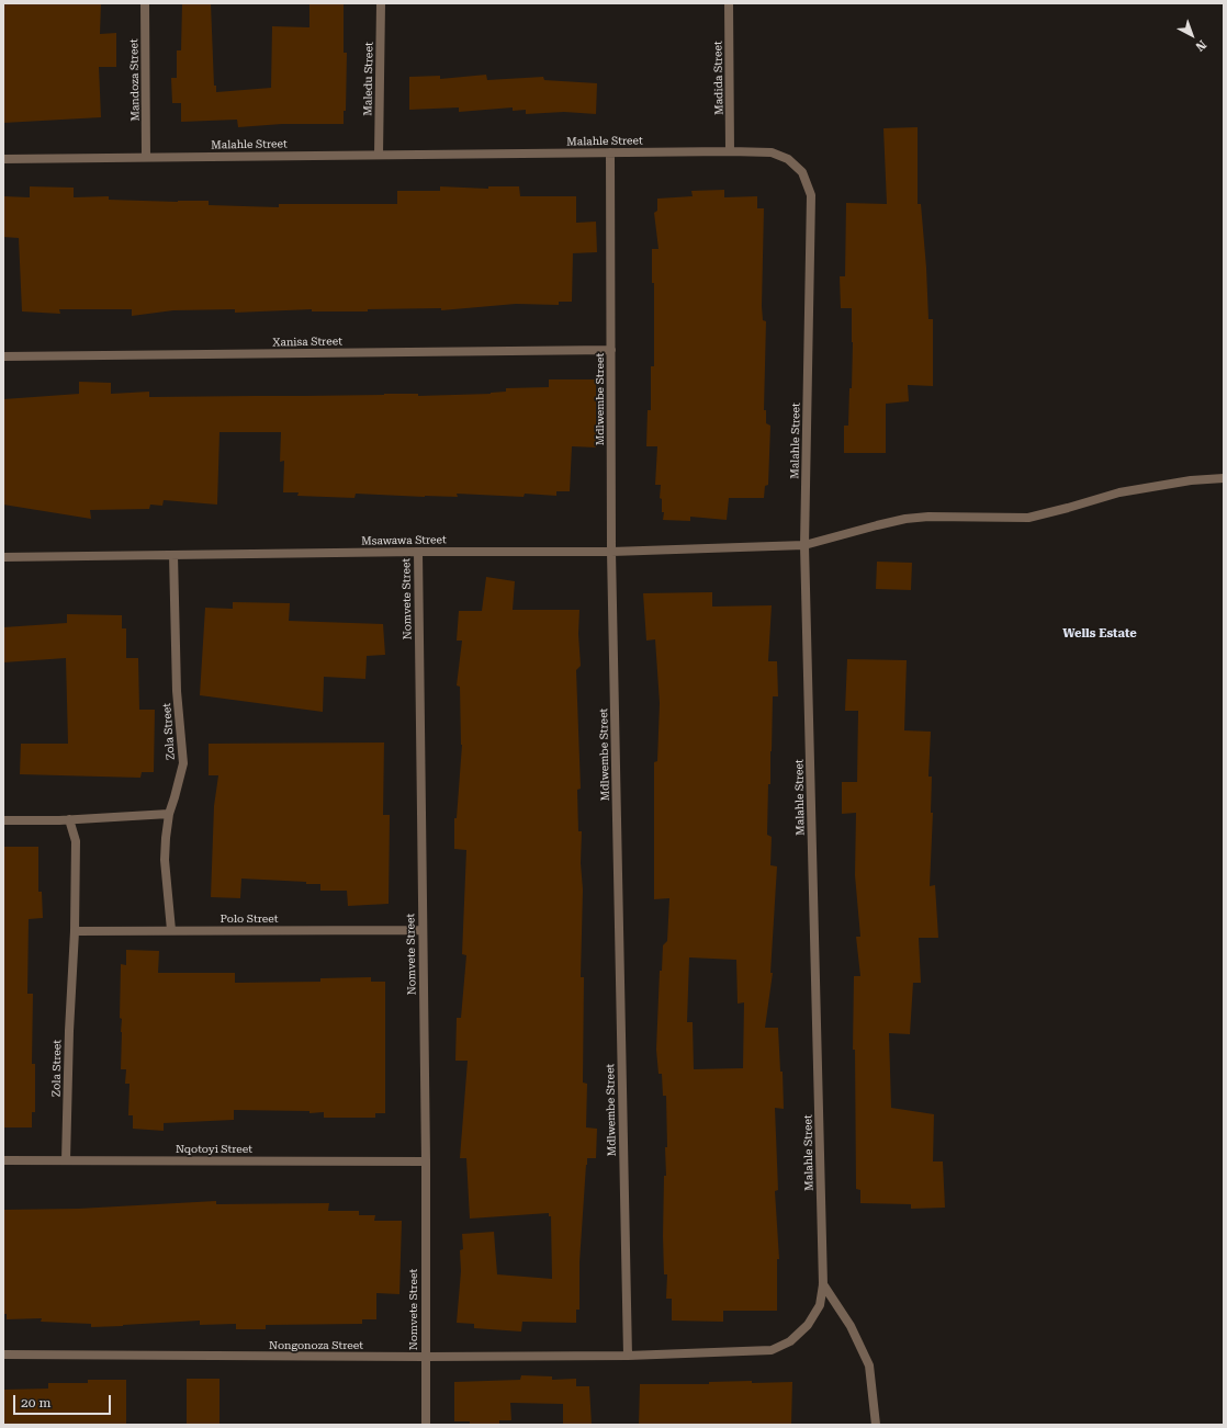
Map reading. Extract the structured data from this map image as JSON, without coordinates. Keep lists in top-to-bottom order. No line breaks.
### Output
{"streets":{"street":["Madida Street","Maledu Street","Mandoza Street","Malahle Street","Xanisa Street","Mdlwembe Street","Msawawa Street","Nomvete Street","Zola Street","Polo Street","Nqotoyi Street","Nongonoza Street"]},"crossings":[["Madida Street","Malahle Street"],["Maledu Street","Malahle Street"],["Mandoza Street","Malahle Street"],["Malahle Street","Mdlwembe Street"],["Malahle Street","Msawawa Street"],["Malahle Street","Nongonoza Street"],["Xanisa Street","Mdlwembe Street"],["Mdlwembe Street","Msawawa Street"],["Mdlwembe Street","Nongonoza Street"],["Msawawa Street","Nomvete Street"],["Msawawa Street","Zola Street"],["Nomvete Street","Polo Street"],["Nomvete Street","Nqotoyi Street"],["Nomvete Street","Nongonoza Street"],["Zola Street","Polo Street"],["Zola Street","Nqotoyi Street"]],"districts":["Wells Estate"],"scale_bar":"20 m","north":"bottom right"}
